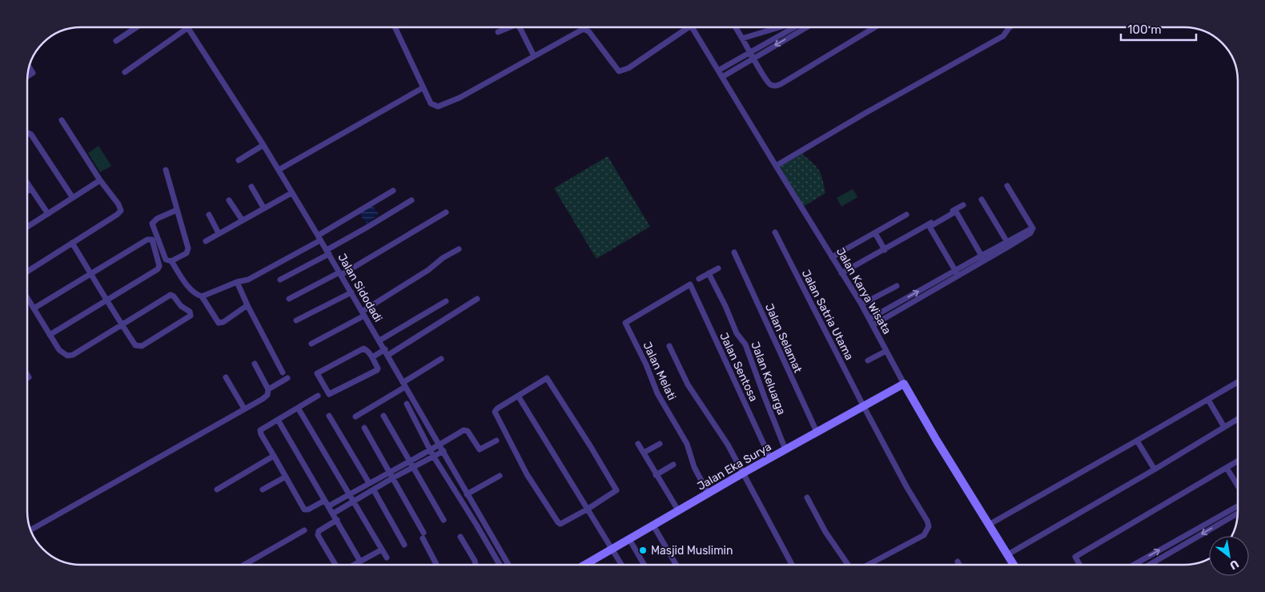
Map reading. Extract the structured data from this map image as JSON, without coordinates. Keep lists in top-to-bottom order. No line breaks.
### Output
{"streets":{"street":["Jalan Sidodadi","Jalan Karya Wisata","Jalan Satria Utama","Jalan Selamat","Jalan Sentosa","Jalan Melati","Jalan Keluarga","Jalan Eka Surya"]},"crossings":[["Jalan Karya Wisata","Jalan Eka Surya"],["Jalan Satria Utama","Jalan Eka Surya"],["Jalan Selamat","Jalan Eka Surya"],["Jalan Sentosa","Jalan Melati"],["Jalan Sentosa","Jalan Eka Surya"],["Jalan Melati","Jalan Eka Surya"],["Jalan Keluarga","Jalan Eka Surya"]],"places":["Masjid Muslimin"],"scale_bar":"100 m","north":"bottom right"}
